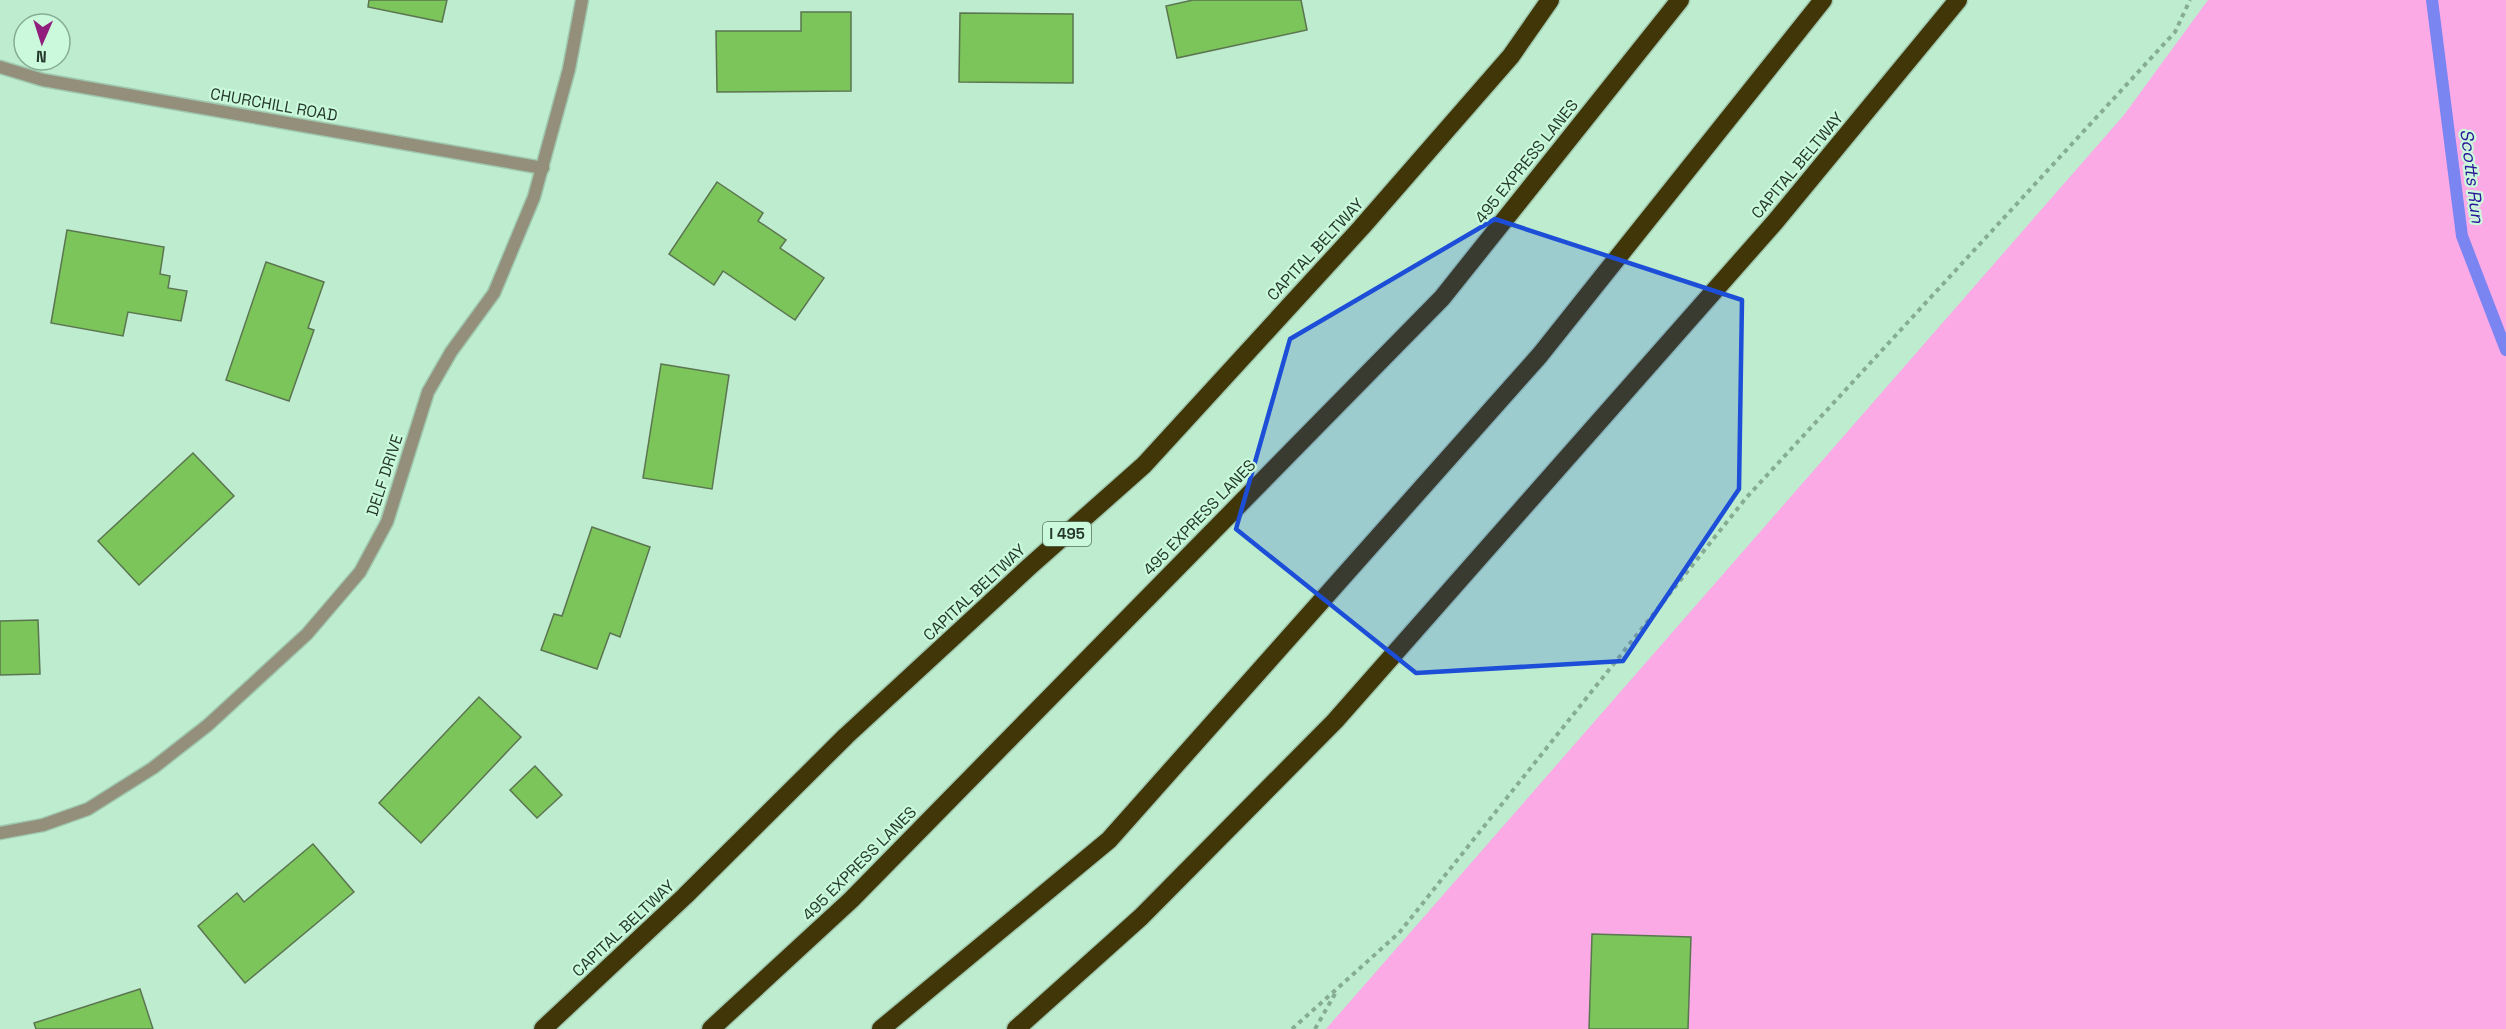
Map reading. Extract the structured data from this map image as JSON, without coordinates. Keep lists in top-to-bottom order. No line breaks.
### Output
{"streets":{"highway":["495 EXPRESS LANES","CAPITAL BELTWAY","I 495"],"street":["CHURCHILL ROAD","DELF DRIVE"]},"crossings":[["CHURCHILL ROAD","DELF DRIVE"]],"water":["Scotts Run"],"north":"bottom"}
